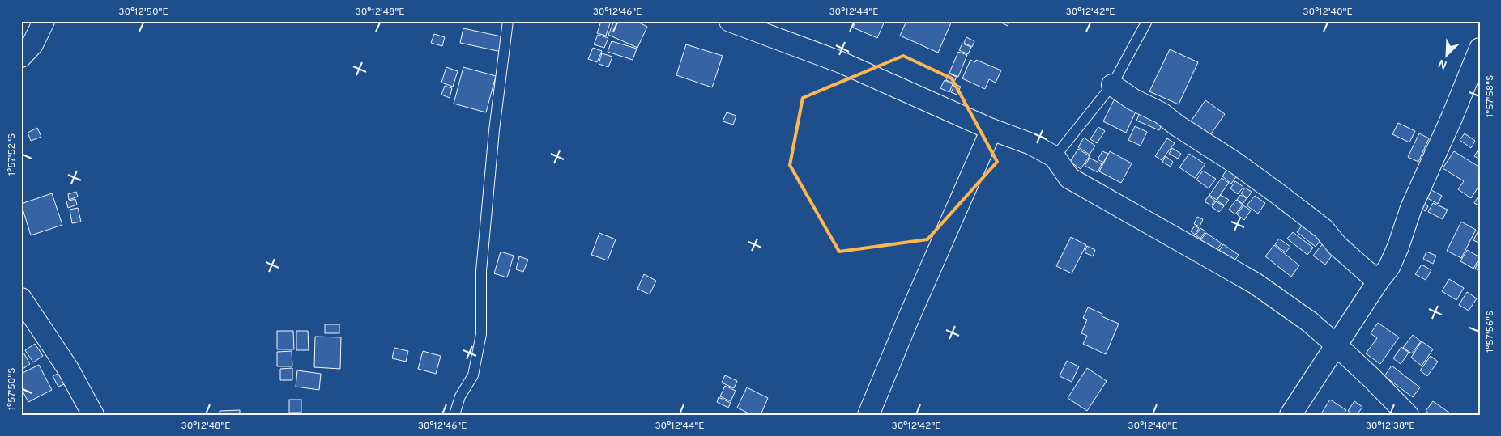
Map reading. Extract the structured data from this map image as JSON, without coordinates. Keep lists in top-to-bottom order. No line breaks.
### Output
{"north":"bottom left","coordinates":["30°12'50\"E","30°12'48\"E","30°12'46\"E","30°12'44\"E","30°12'42\"E","30°12'40\"E","1°57'58\"S","1°57'52\"S","1°57'56\"S","1°57'50\"S","30°12'38\"E"]}
